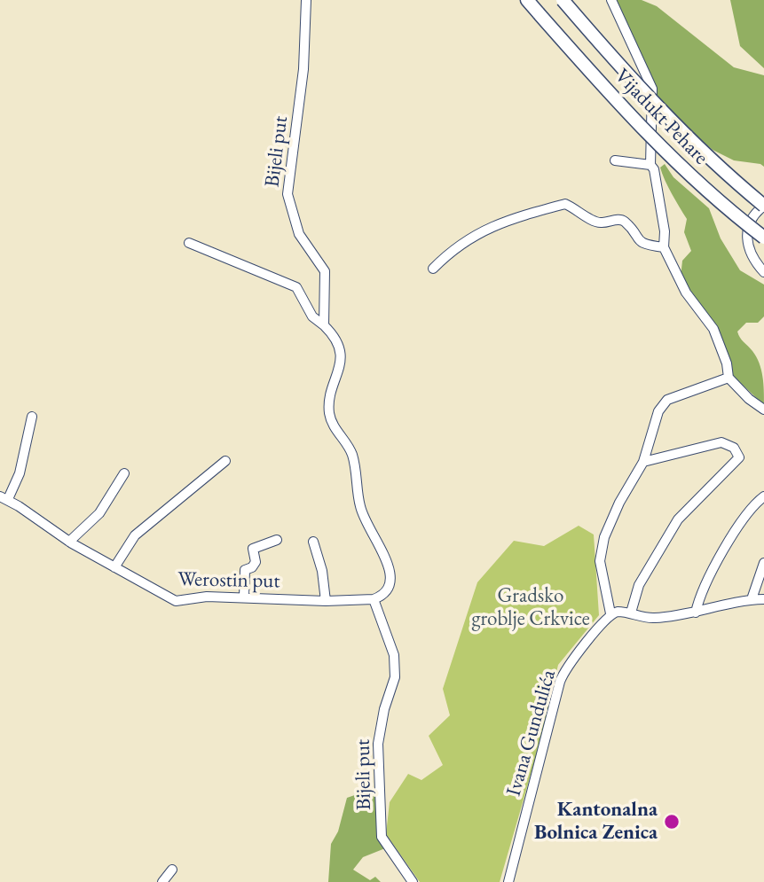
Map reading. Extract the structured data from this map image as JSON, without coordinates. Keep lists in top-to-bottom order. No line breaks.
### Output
{"streets":{"highway":["Vijadukt Pehare"],"street":["Bijeli put","Werostin put","Ivana Gundulića"]},"crossings":[["Bijeli put","Werostin put"]],"parks":["Gradsko groblje Crkvice"],"places":["Kantonalna Bolnica Zenica"]}
